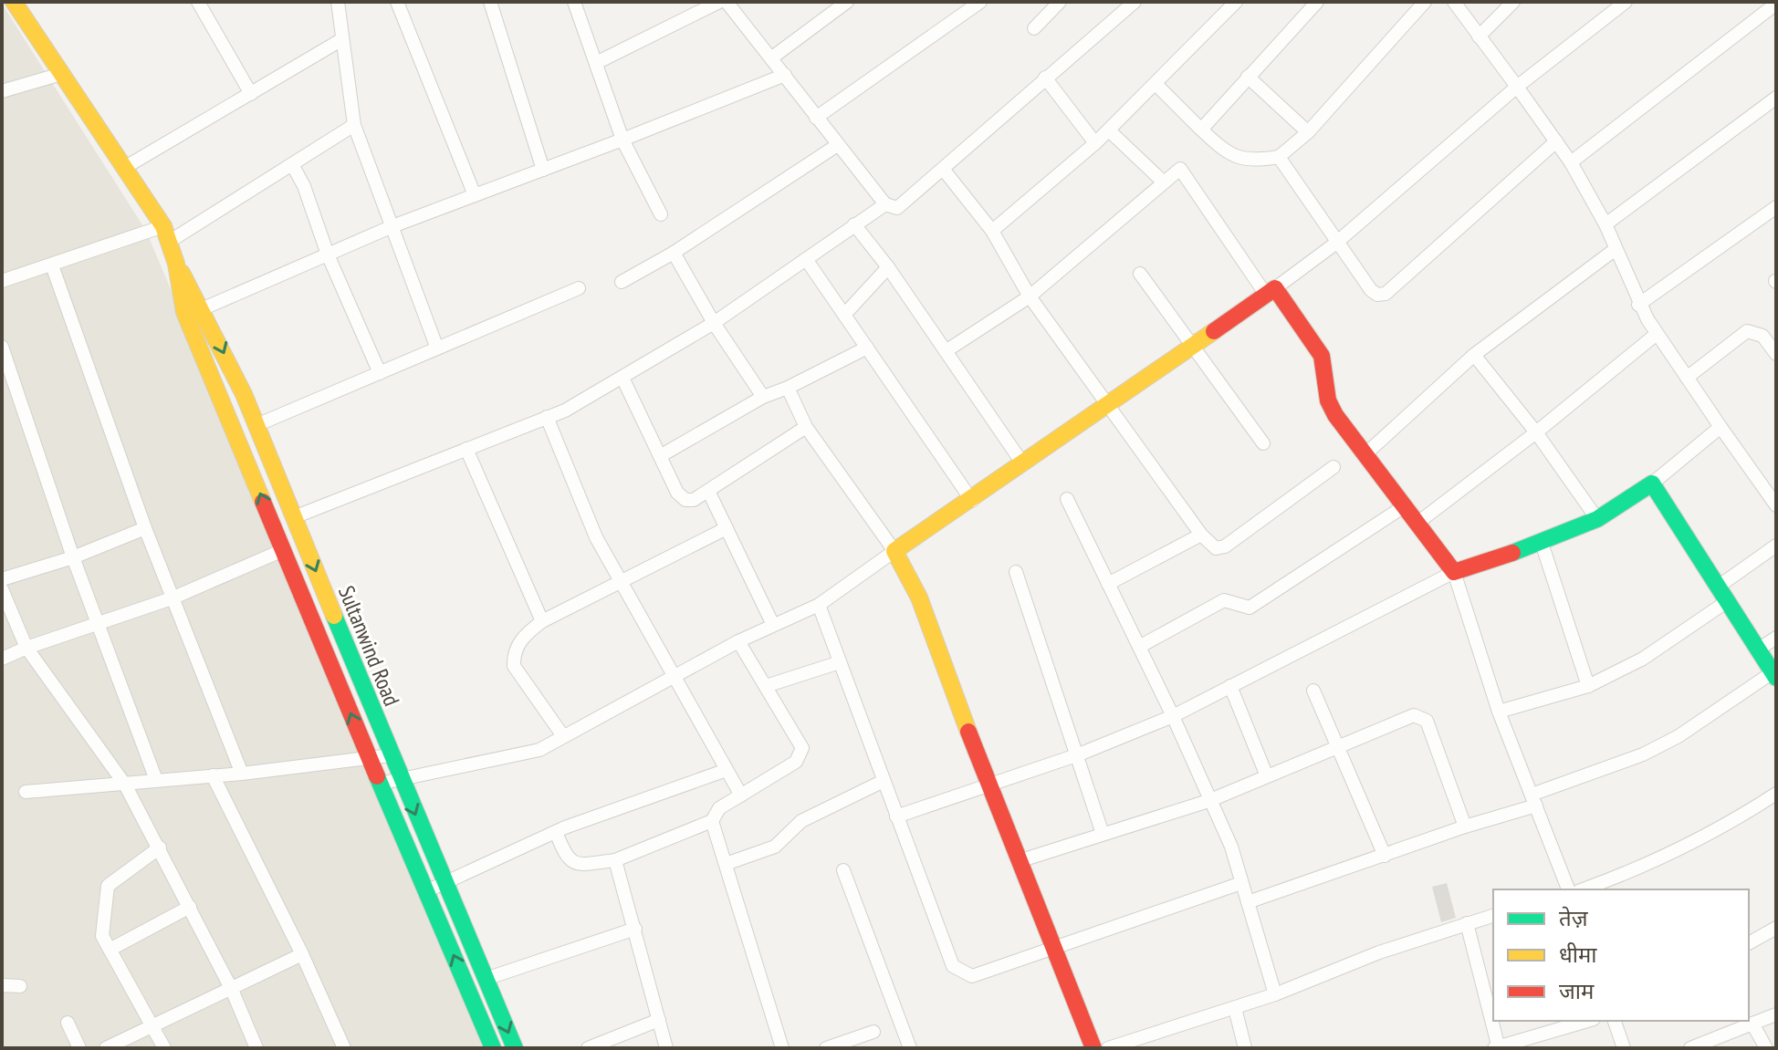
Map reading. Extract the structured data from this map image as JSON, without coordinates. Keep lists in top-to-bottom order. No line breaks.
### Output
{"streets":{"main road":["Sultanwind Road"]},"legend":["तेज़","धीमा","जाम"]}
